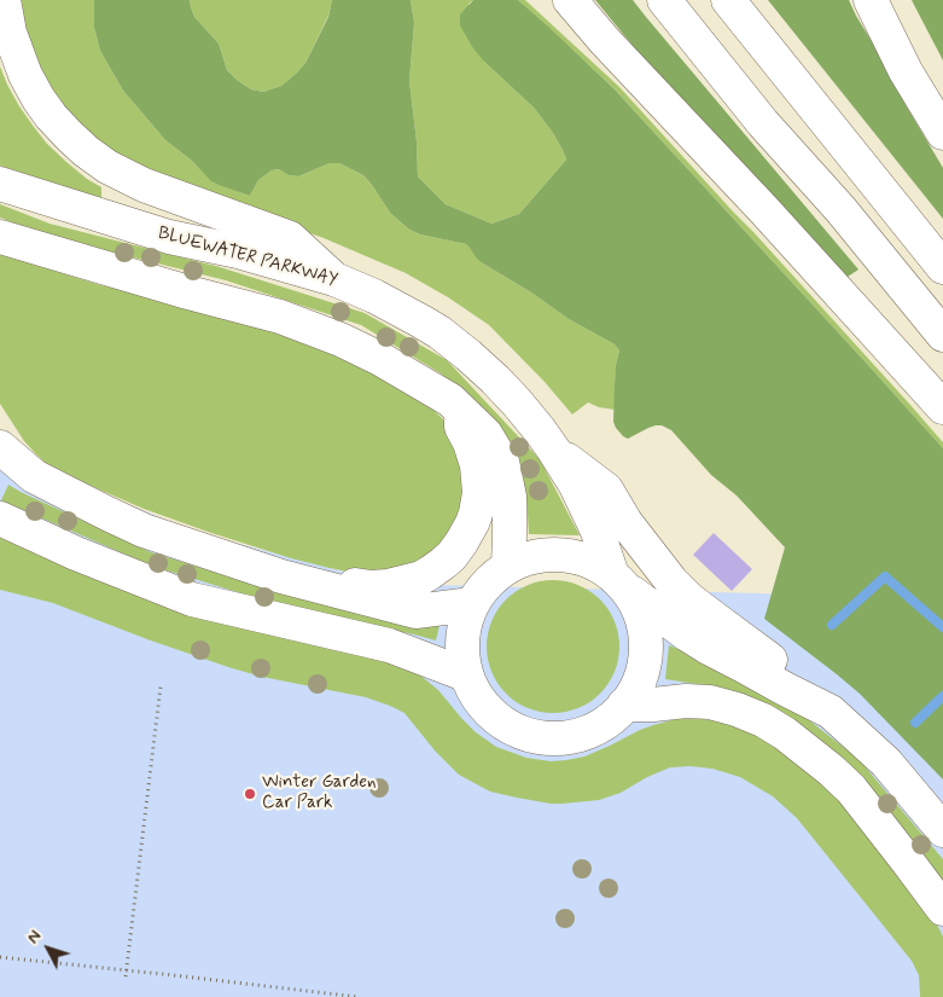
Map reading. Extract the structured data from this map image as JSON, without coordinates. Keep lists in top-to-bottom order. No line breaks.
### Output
{"streets":{"street":["BLUEWATER PARKWAY"]},"places":["Winter Garden Car Park"],"north":"top left"}
